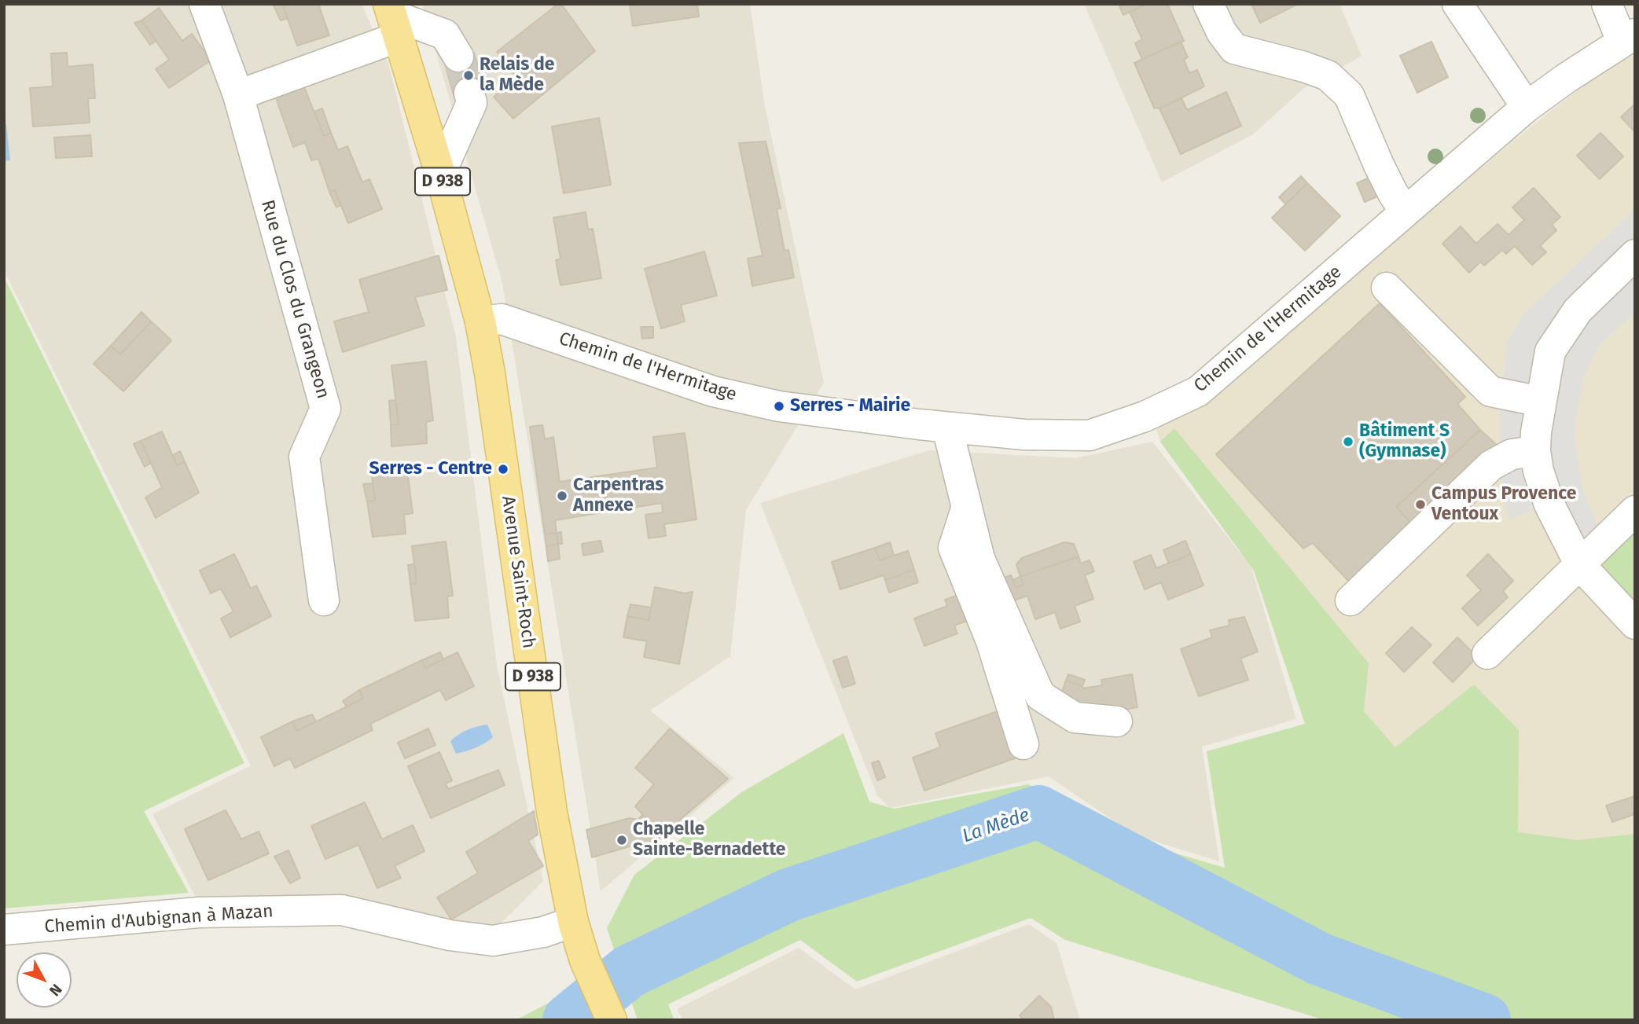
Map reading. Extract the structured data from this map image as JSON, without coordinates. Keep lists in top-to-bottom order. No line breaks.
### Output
{"streets":{"main road":["D 938","Avenue Saint-Roch"],"street":["Rue du Clos du Grangeon","Chemin de l'Hermitage","Chemin d'Aubignan à Mazan"]},"crossings":[["Chemin de l'Hermitage","Avenue Saint-Roch"],["Avenue Saint-Roch","Chemin d'Aubignan à Mazan"]],"water":["La Mède"],"places":["Relais de la Mède","Serres - Mairie","Bâtiment S (Gymnase)","Serres - Centre","Carpentras Annexe","Campus Provence Ventoux","Chapelle Sainte-Bernadette"],"north":"bottom right"}
